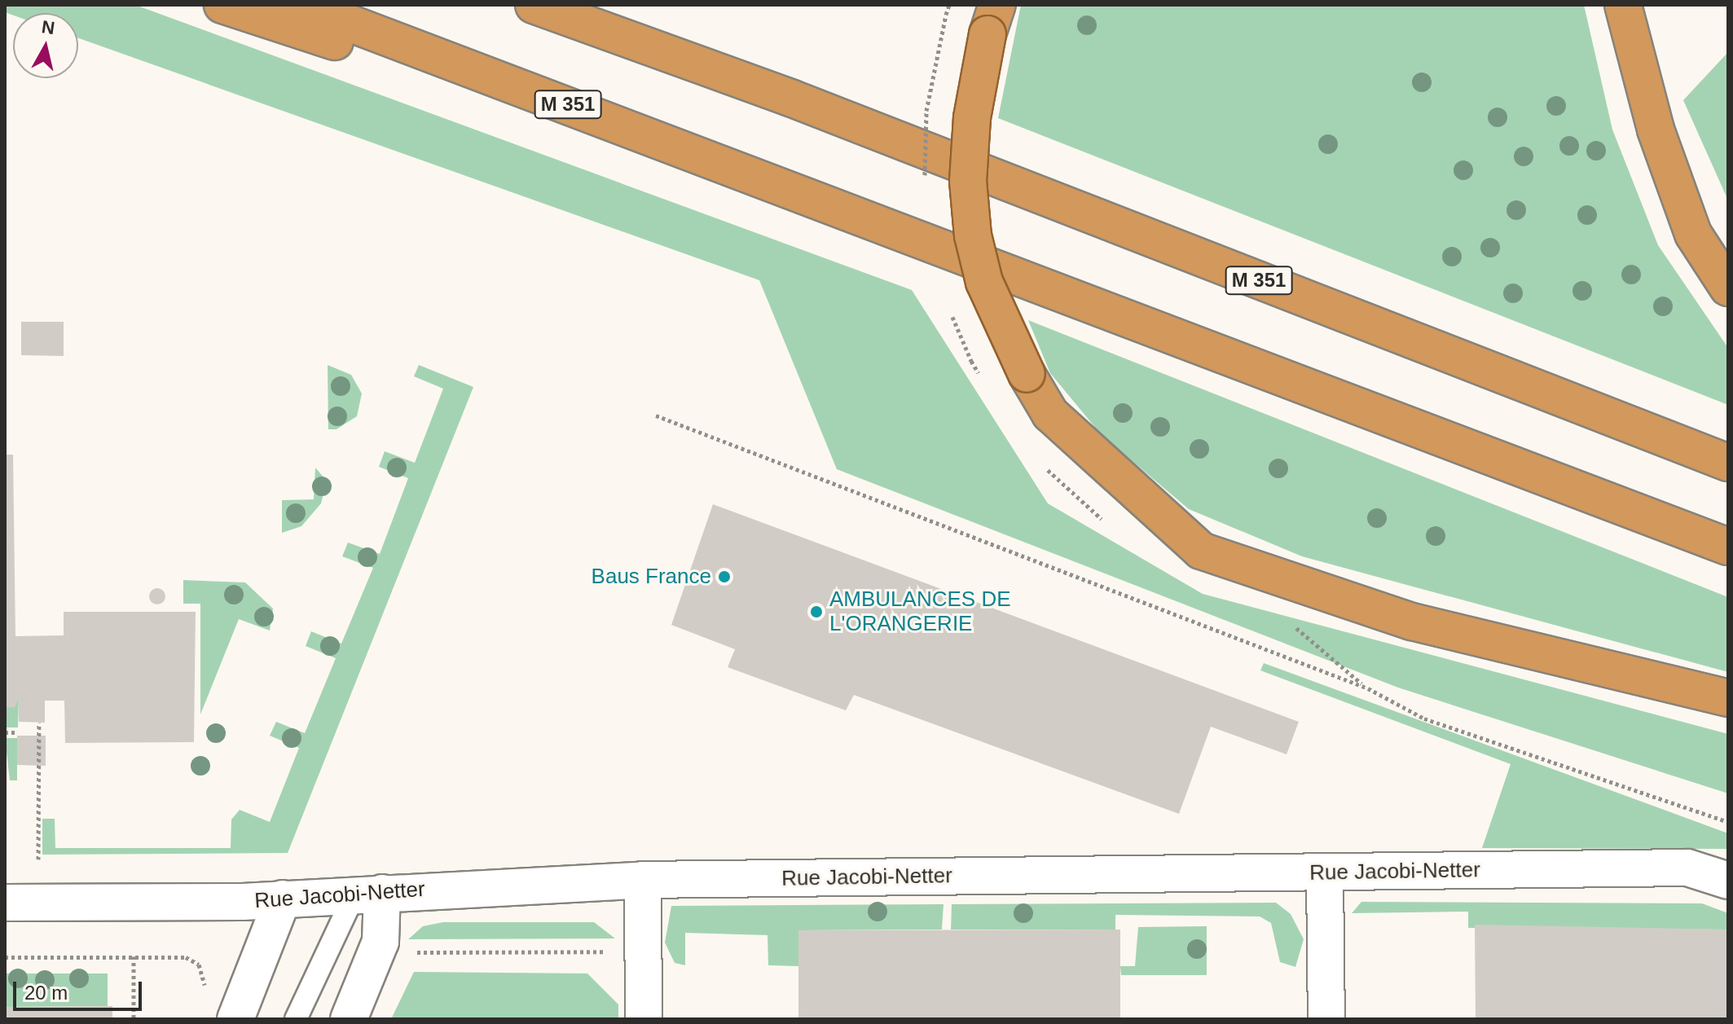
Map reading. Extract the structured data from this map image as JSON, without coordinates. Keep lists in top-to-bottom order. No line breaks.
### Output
{"streets":{"highway":["M 351"],"street":["Rue Jacobi-Netter"]},"places":["Baus France","AMBULANCES DE L'ORANGERIE"],"scale_bar":"20 m","north":"top"}
